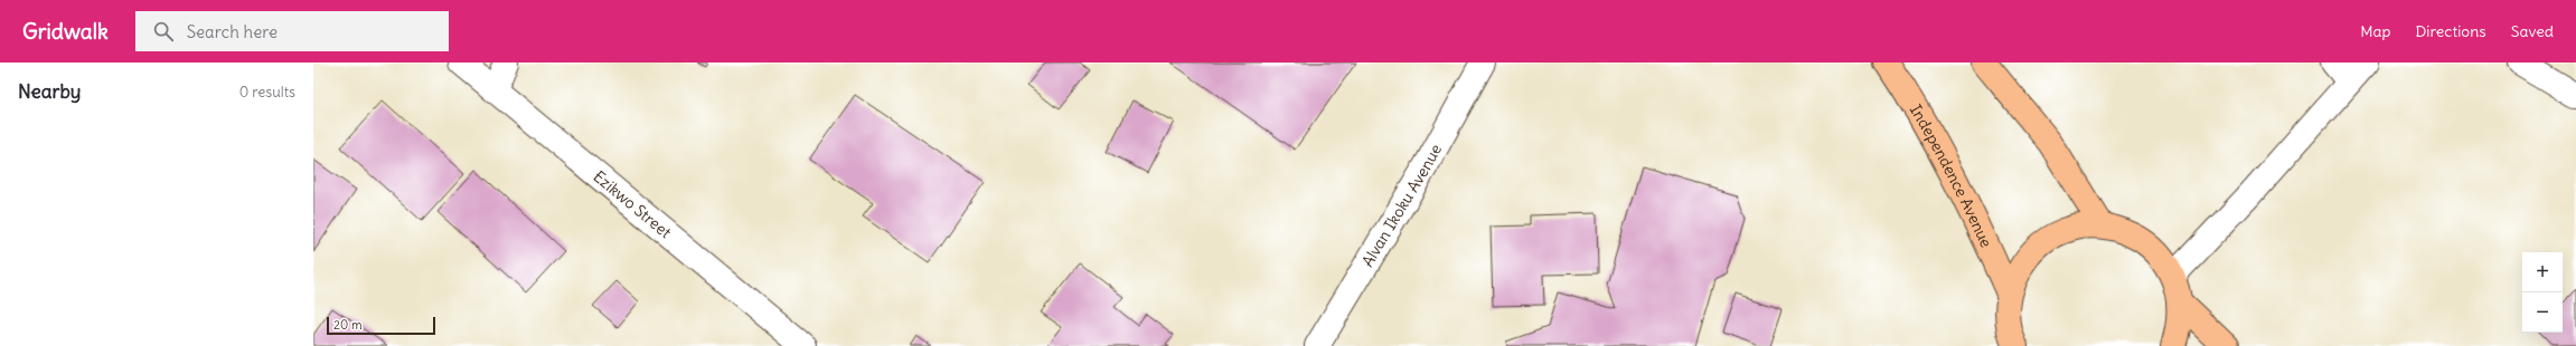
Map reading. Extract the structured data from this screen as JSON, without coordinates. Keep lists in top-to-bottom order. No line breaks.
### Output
{"streets":{"main road":["Independence Avenue"],"street":["Ezikwo Street","Alvan Ikoku Avenue"]},"scale_bar":"20 m","page":{"header":"Gridwalk","search":"Search here","nav":["Map","Directions","Saved"],"heading":["Nearby","0 results"],"map_buttons":["+","−"],"scale":"20 m"}}
